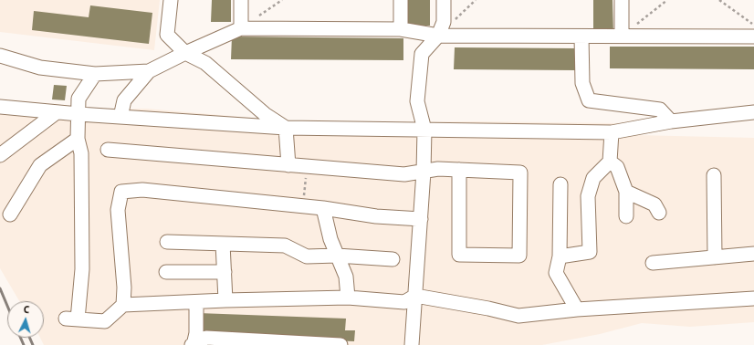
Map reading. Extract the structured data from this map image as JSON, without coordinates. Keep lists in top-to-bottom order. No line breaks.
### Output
{"north":"top"}
